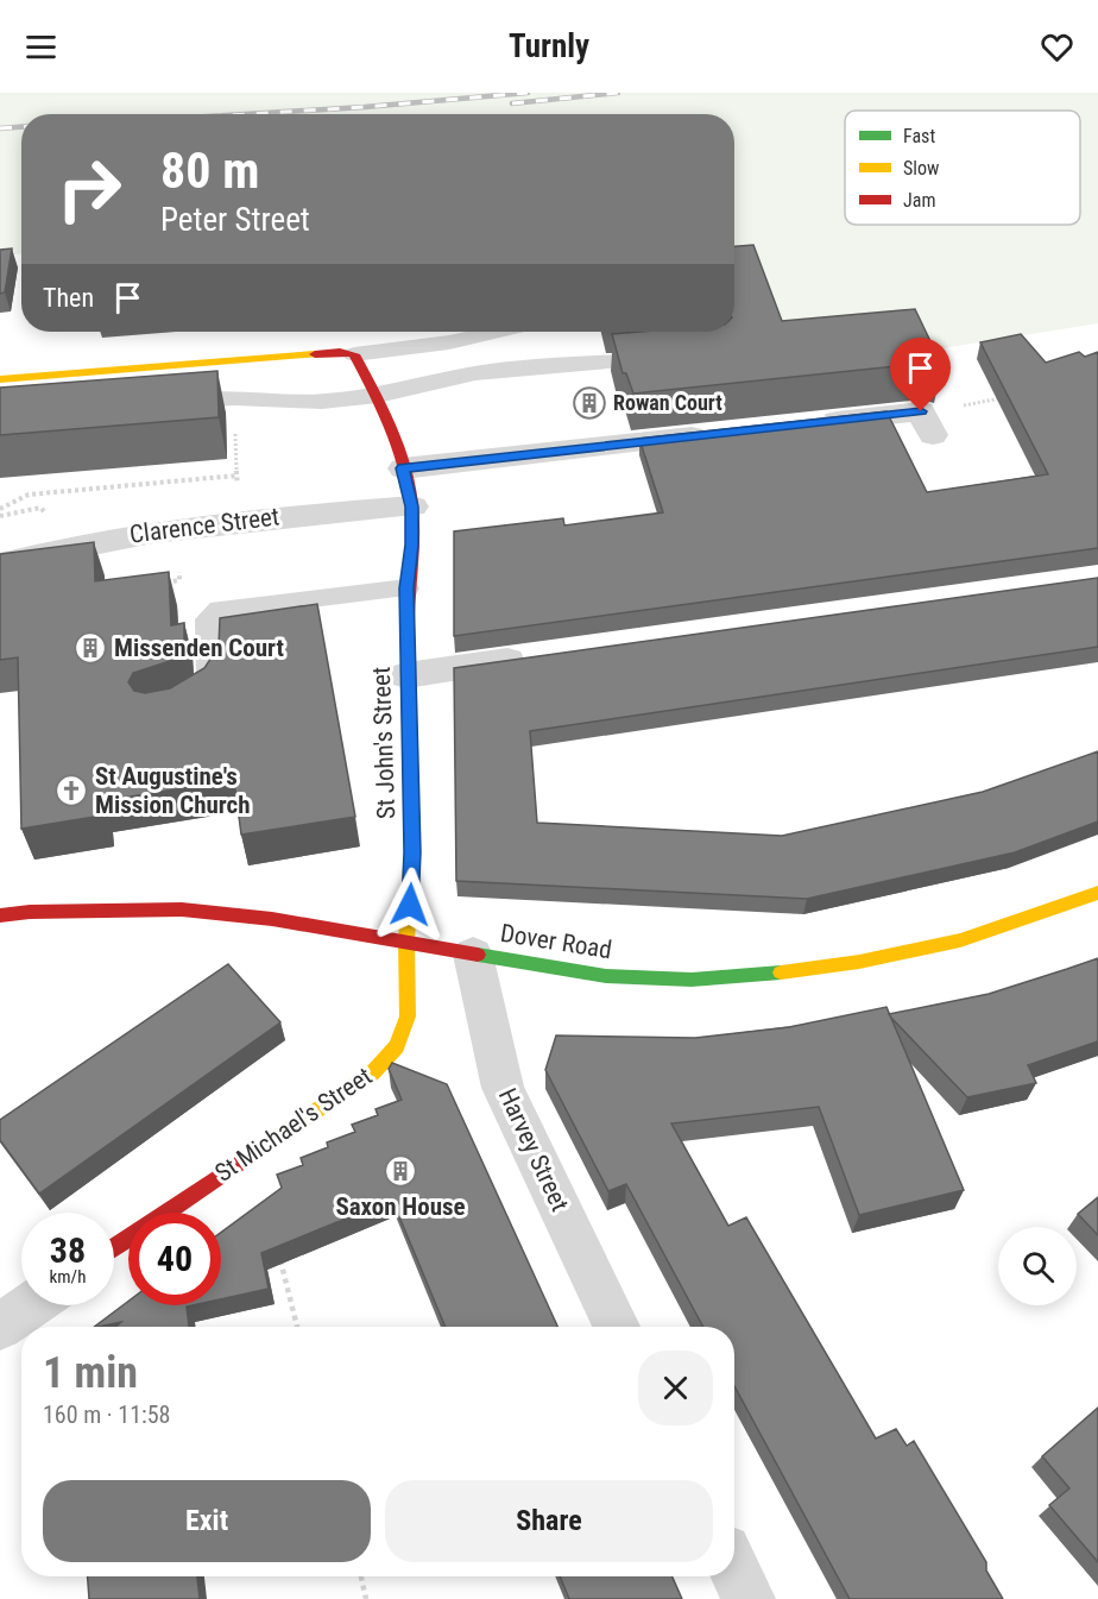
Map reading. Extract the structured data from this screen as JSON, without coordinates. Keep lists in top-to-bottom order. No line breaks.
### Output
{"streets":{"street":["Clarence Street","St John's Street","Dover Road","St Michael's Street","Harvey Street"]},"crossings":[["Clarence Street","St John's Street"],["St John's Street","Dover Road"],["St John's Street","St Michael's Street"],["Dover Road","St Michael's Street"],["Dover Road","Harvey Street"]],"places":{"building":["Rowan Court","Missenden Court","Saxon House"],"church":["St Augustine's Mission Church"]},"legend":["Fast","Slow","Jam"],"page":{"header":"Turnly","turn":["80 m","Peter Street"],"then":"Then","speed":"38 km/h","limit":"40","heading":["1 min","160 m · 11:58"],"buttons":["Exit","Share"]}}
